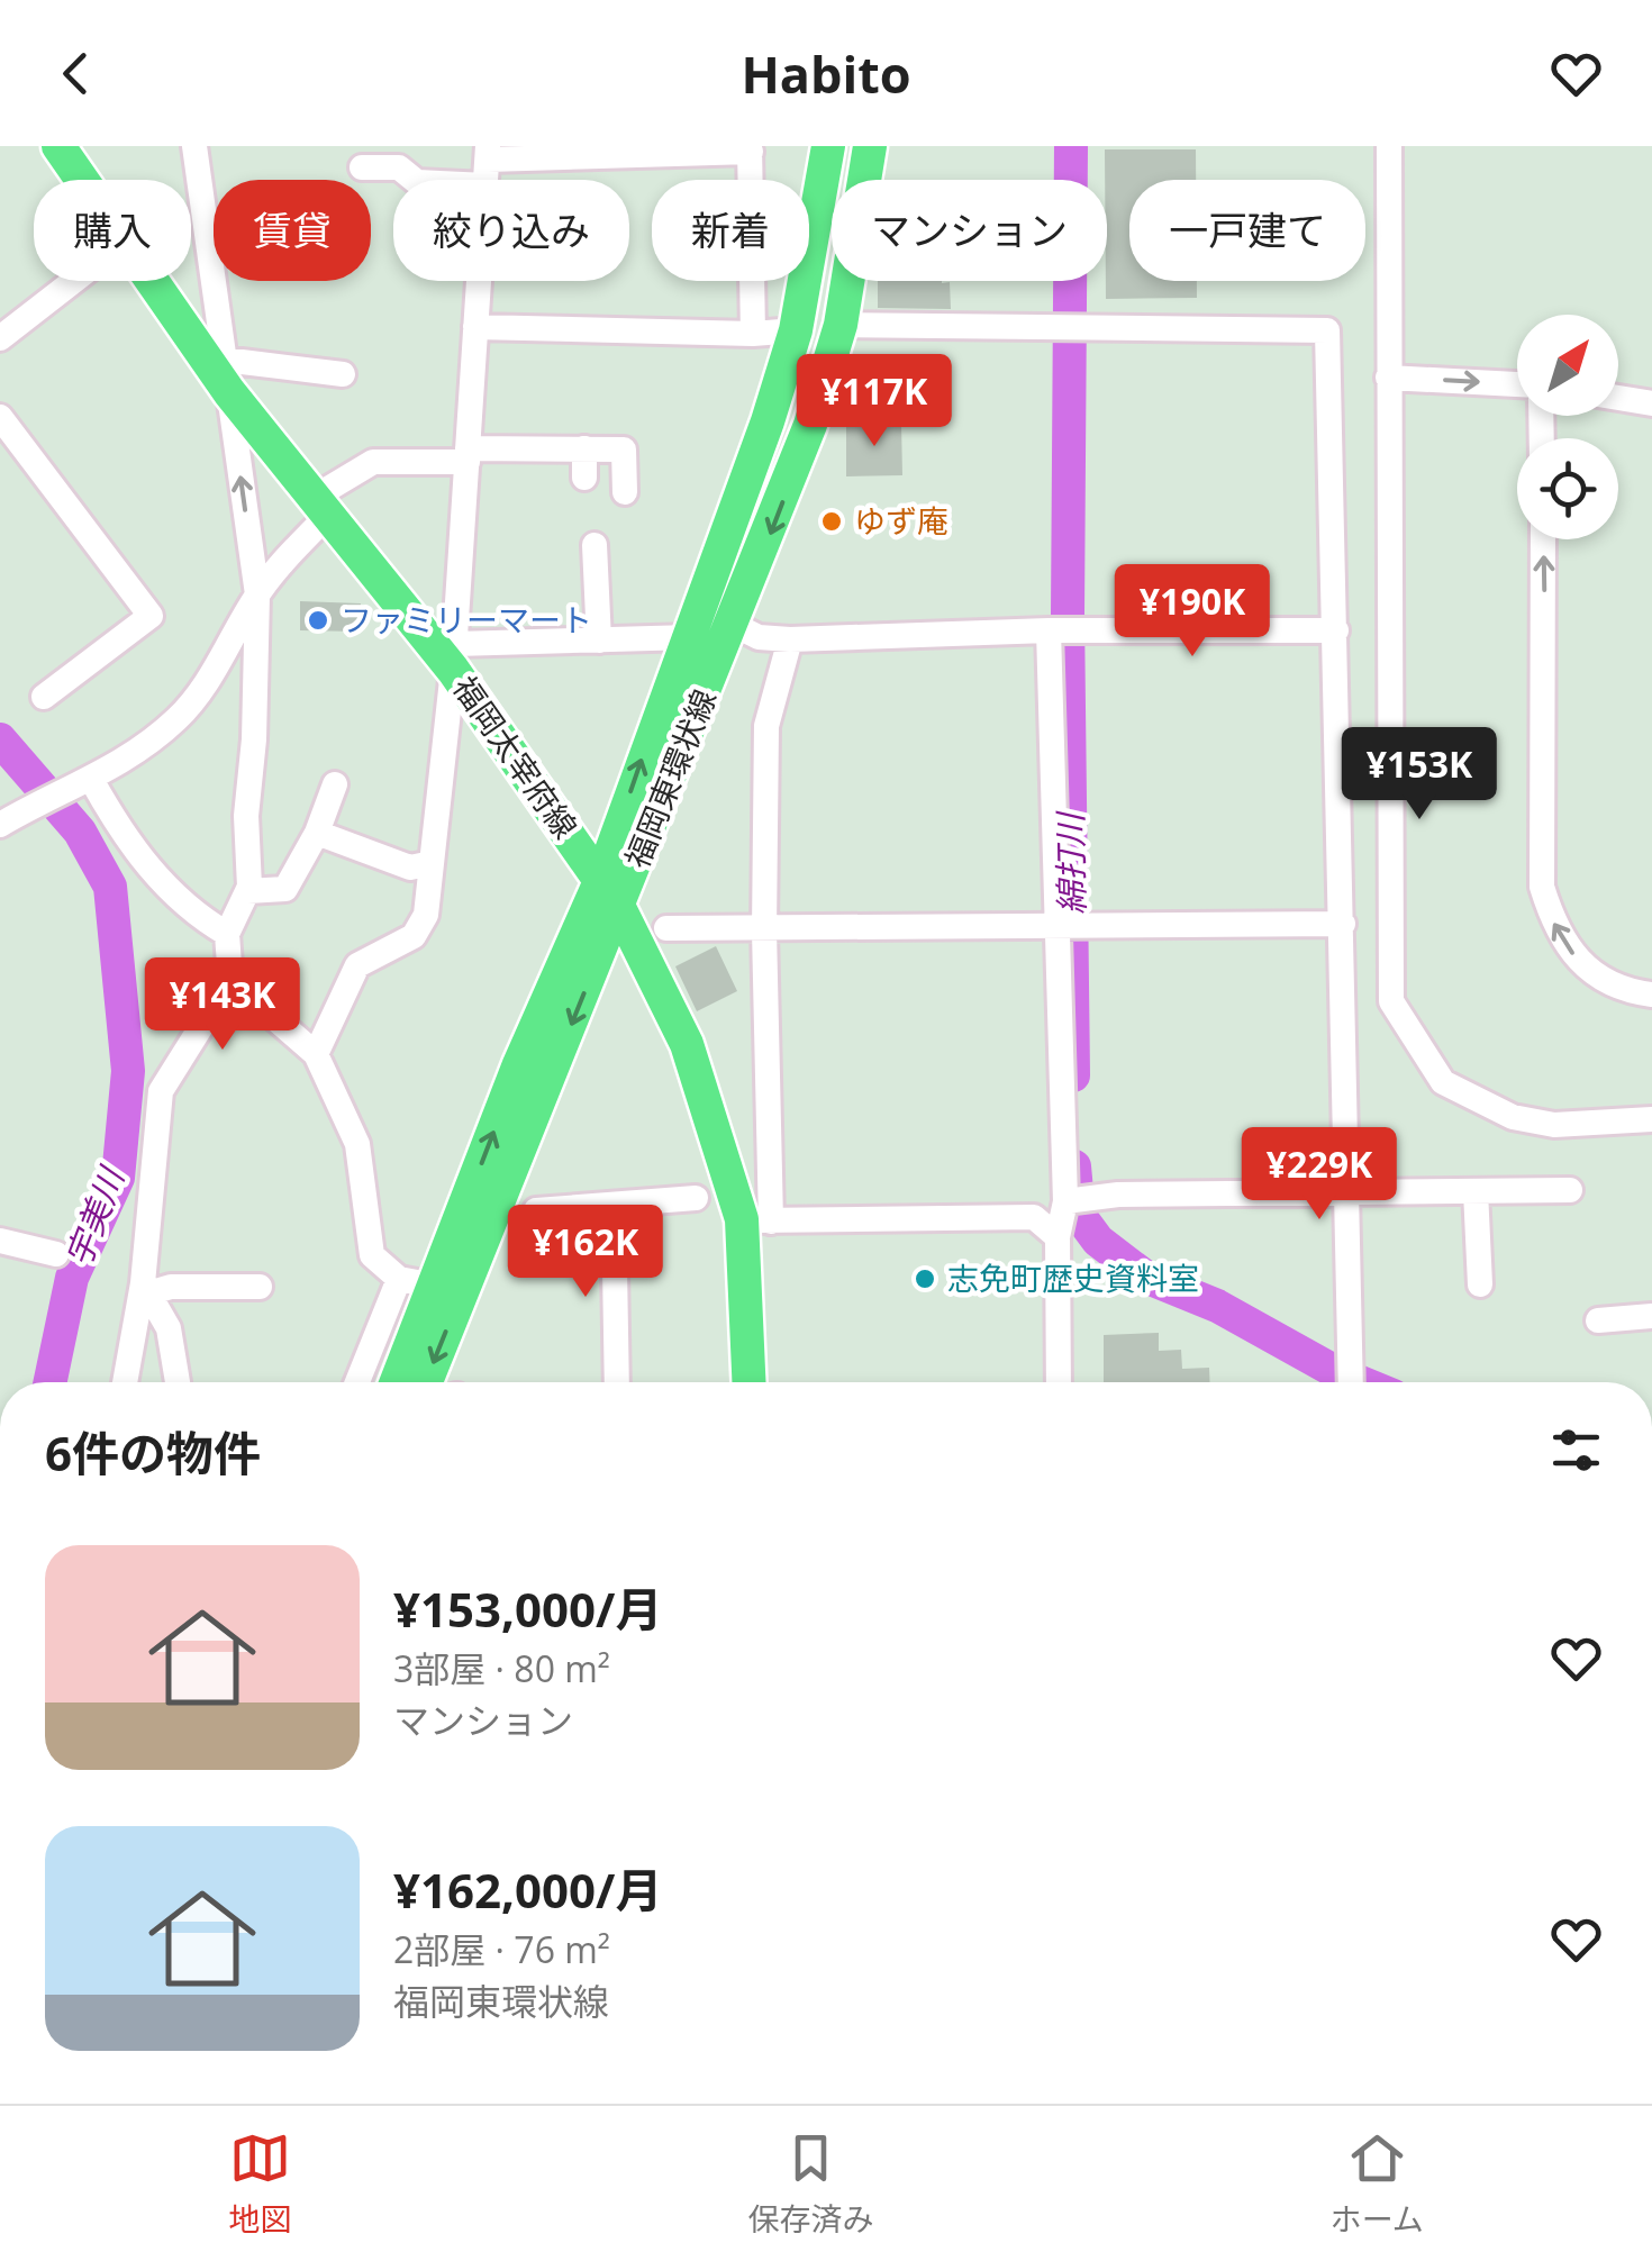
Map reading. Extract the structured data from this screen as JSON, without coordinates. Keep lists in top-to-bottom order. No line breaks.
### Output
{"streets":{"main road":["福岡太宰府線","福岡東環状線"]},"crossings":[["福岡太宰府線","福岡東環状線"]],"water":["綿打川","宇美川"],"places":["ゆず庵","ファミリーマート","志免町歴史資料室"],"north":"top right","page":{"header":"Habito","chip":["購入","賃貸","絞り込み","新着","マンション","一戸建て"],"price":["¥117K","¥190K","¥153K","¥143K","¥229K","¥162K"],"heading":"6件の物件","list":[{"name":"¥153,000/月","note":"3部屋 · 80 m² · マンション"},{"name":"¥162,000/月","note":"2部屋 · 76 m² · 福岡東環状線"}],"tabs":["地図","保存済み","ホーム"]}}
